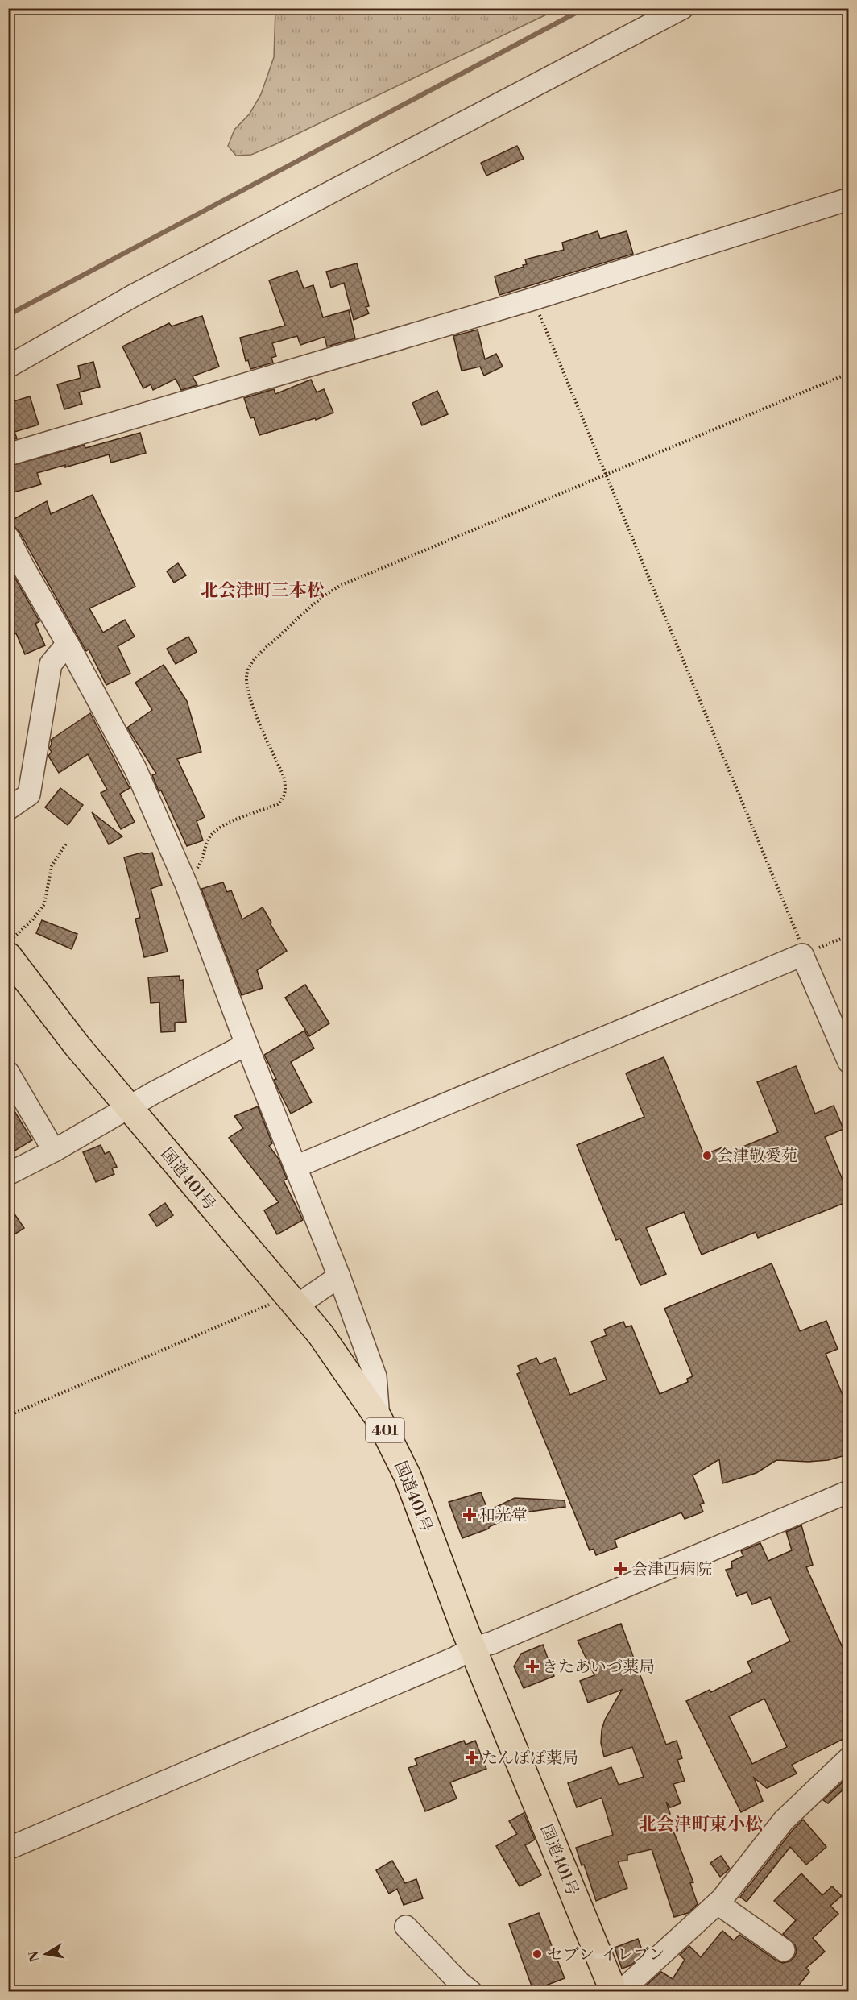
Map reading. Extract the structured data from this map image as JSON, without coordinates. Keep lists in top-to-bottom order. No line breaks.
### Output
{"streets":{"highway":["国道401号","401"]},"districts":["北会津町三本松","北会津町東小松"],"places":{"other":["会津敬愛苑","セブン-イレブン"],"health":["和光堂","会津西病院","きたあいづ薬局","たんぽぽ薬局"]},"north":"left"}
